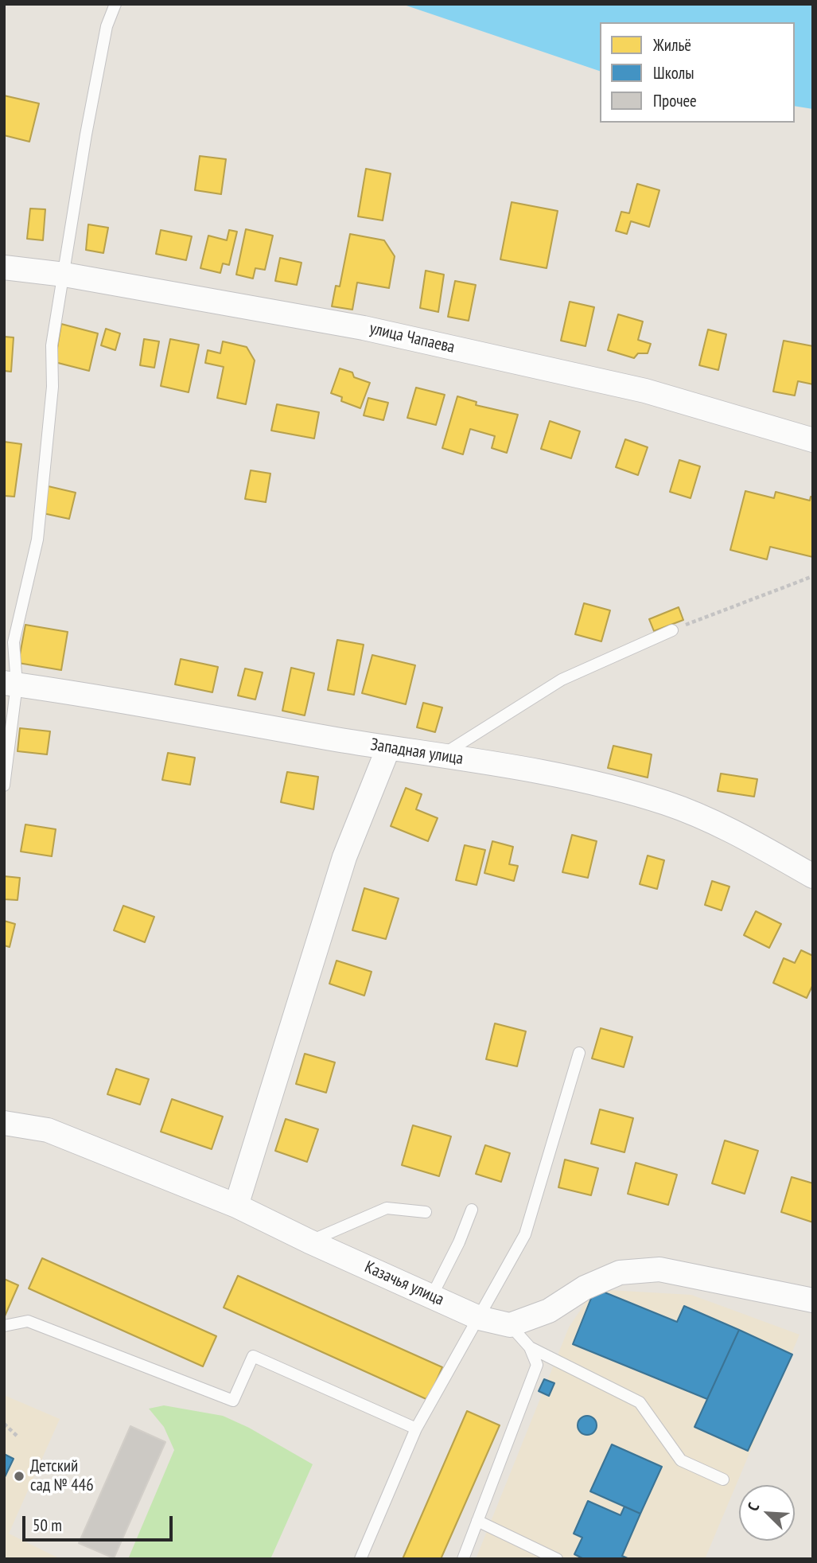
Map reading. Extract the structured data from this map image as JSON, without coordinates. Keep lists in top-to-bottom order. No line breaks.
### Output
{"streets":{"street":["улица Чапаева","Западная улица","Казачья улица"]},"places":["Детский сад № 446"],"legend":["Жильё","Школы","Прочее"],"scale_bar":"50 m","north":"top left"}
